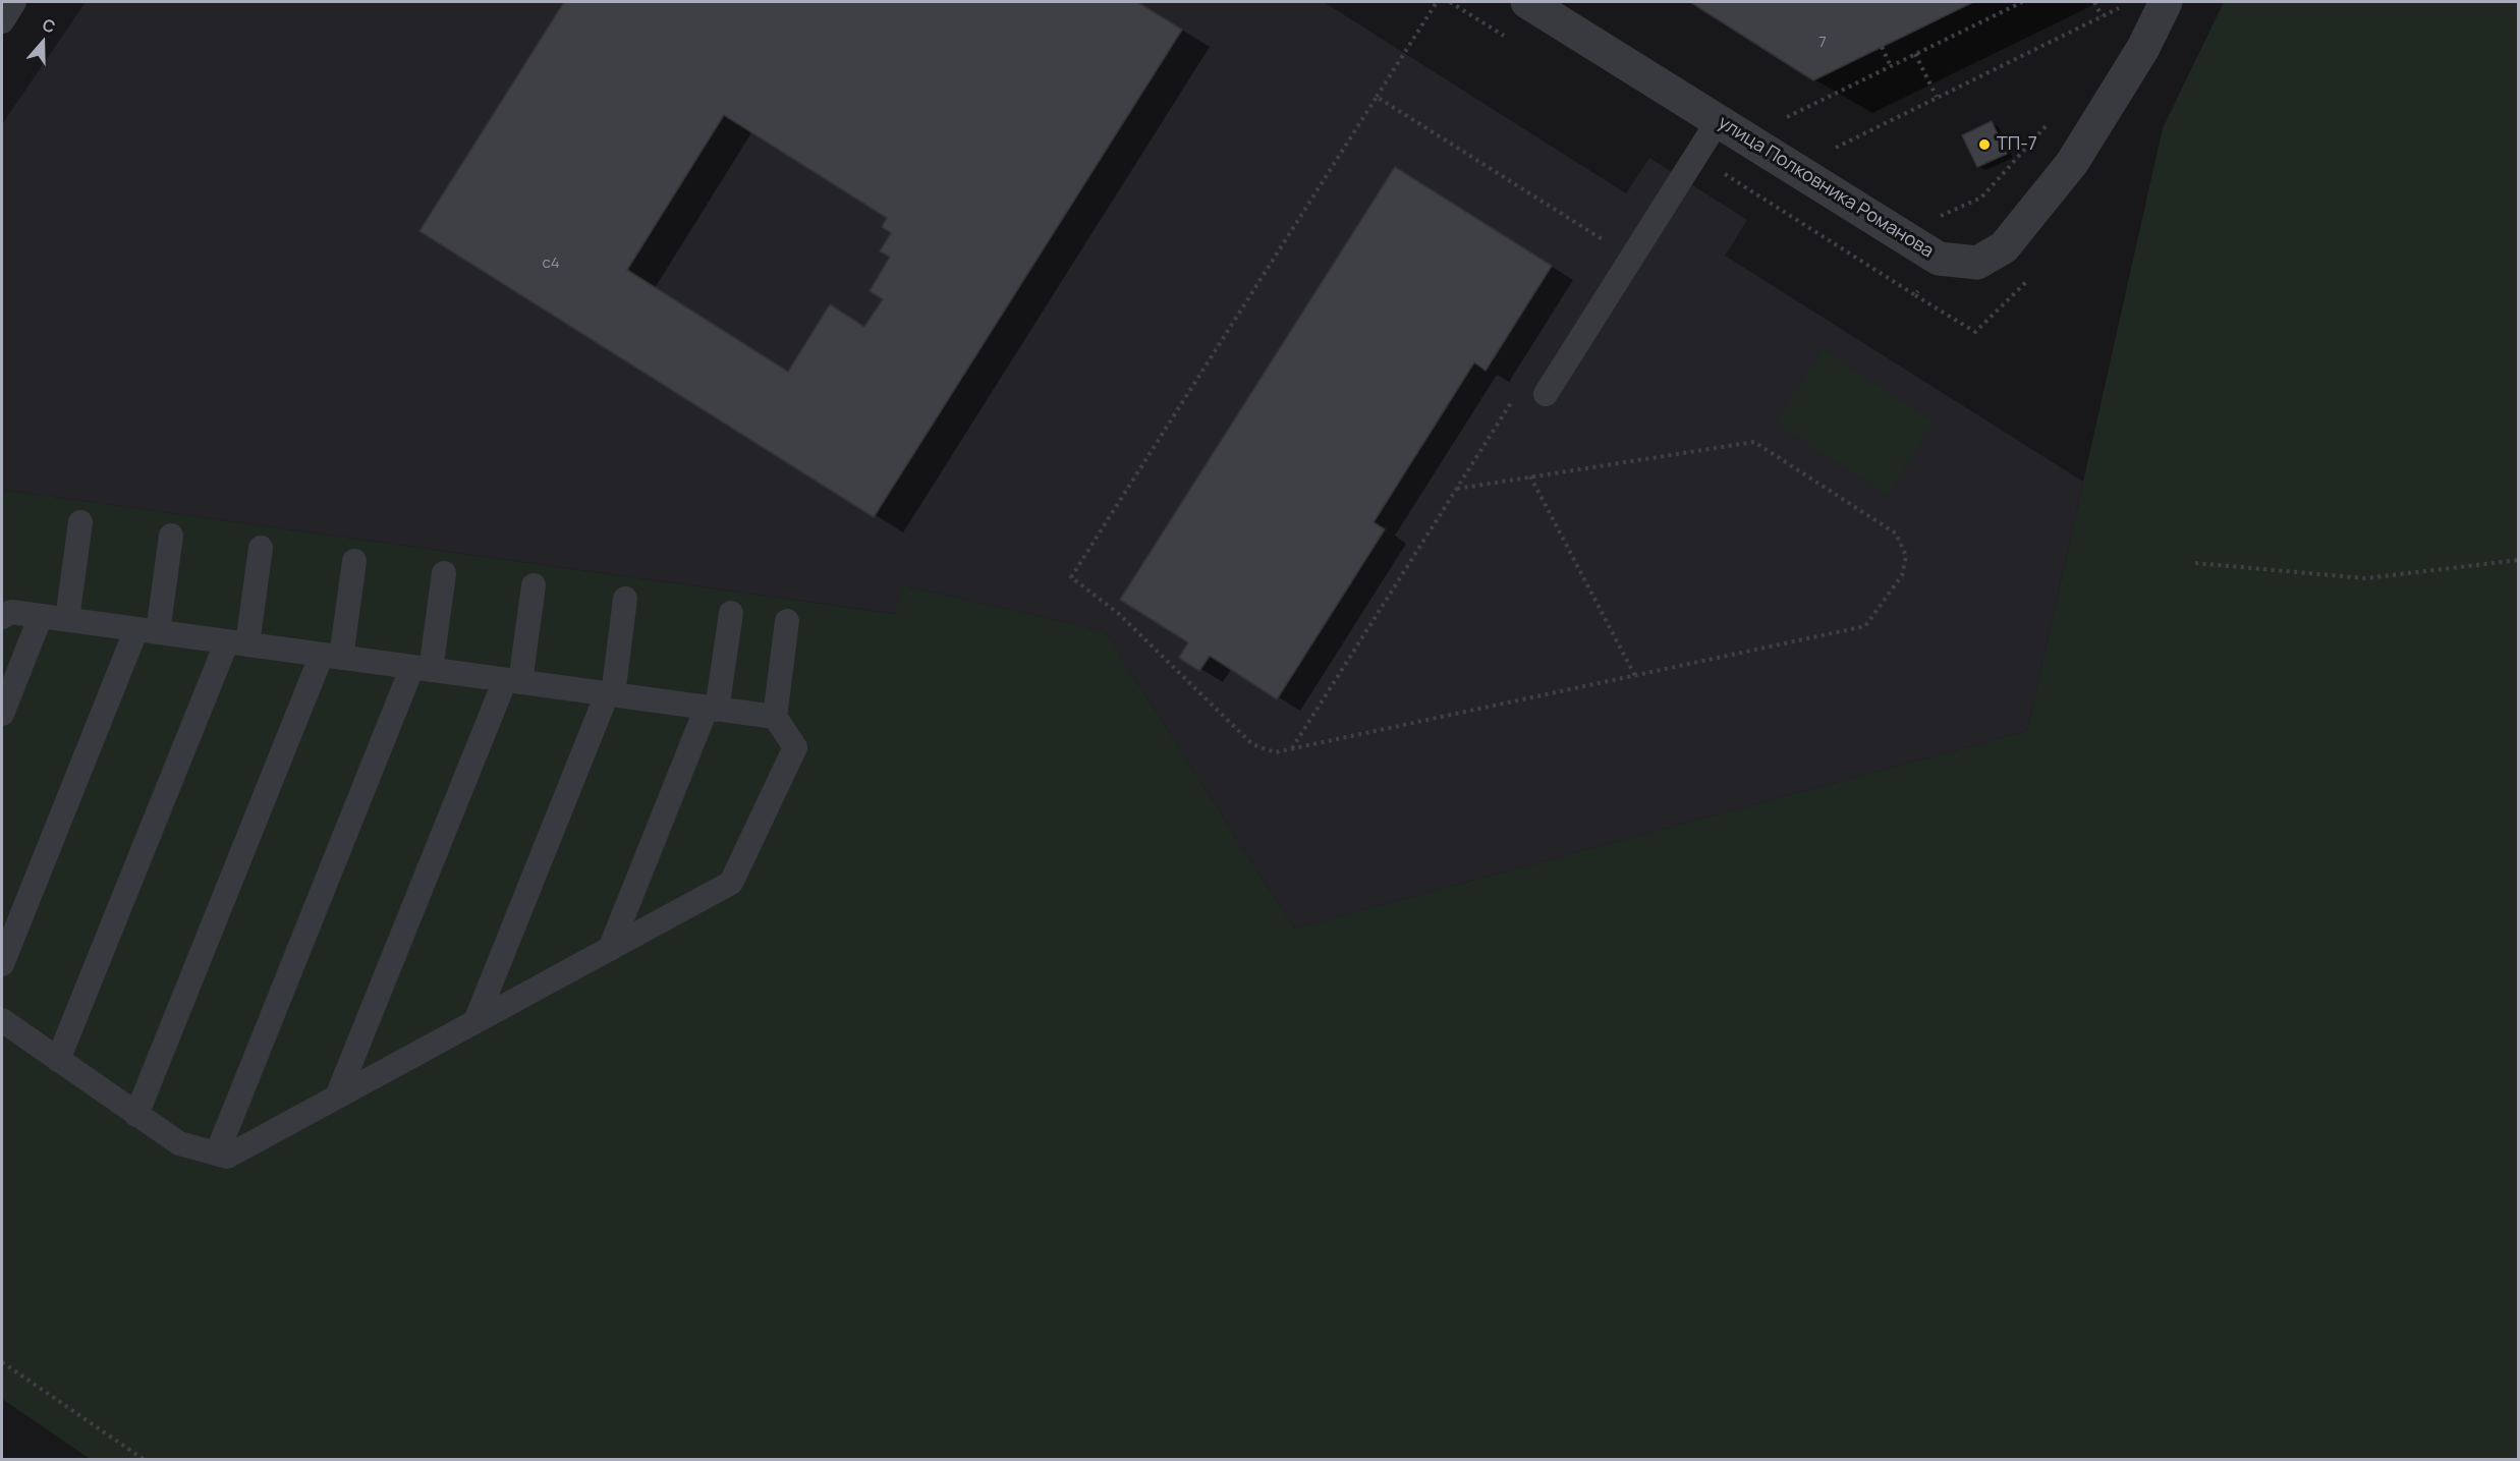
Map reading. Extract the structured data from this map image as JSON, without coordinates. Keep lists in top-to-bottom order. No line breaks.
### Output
{"streets":{"street":["улица Полковника Романова"]},"places":["ТП-7"],"house_numbers":["7","c4"],"north":"top"}
